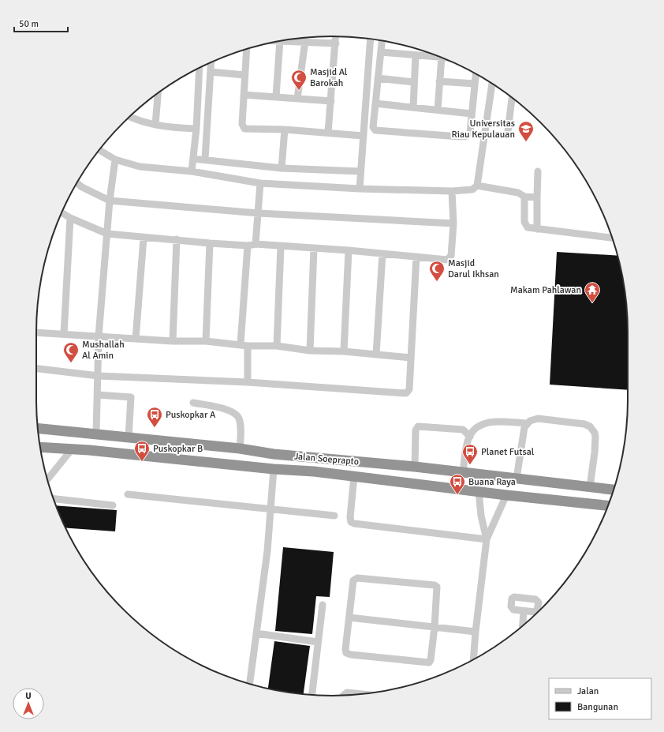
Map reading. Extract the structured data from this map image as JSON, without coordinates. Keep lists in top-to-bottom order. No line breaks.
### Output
{"streets":{"highway":["Jalan Soeprapto"]},"places":{"mosque":["Masjid Al Barokah","Masjid Darul Ikhsan","Mushallah Al Amin"],"school or university":["Universitas Riau Kepulauan"],"temple":["Makam Pahlawan"],"bus stop":["Puskopkar A","Puskopkar B","Planet Futsal","Buana Raya"]},"legend":["Jalan","Bangunan"],"scale_bar":"50 m","north":"top"}
